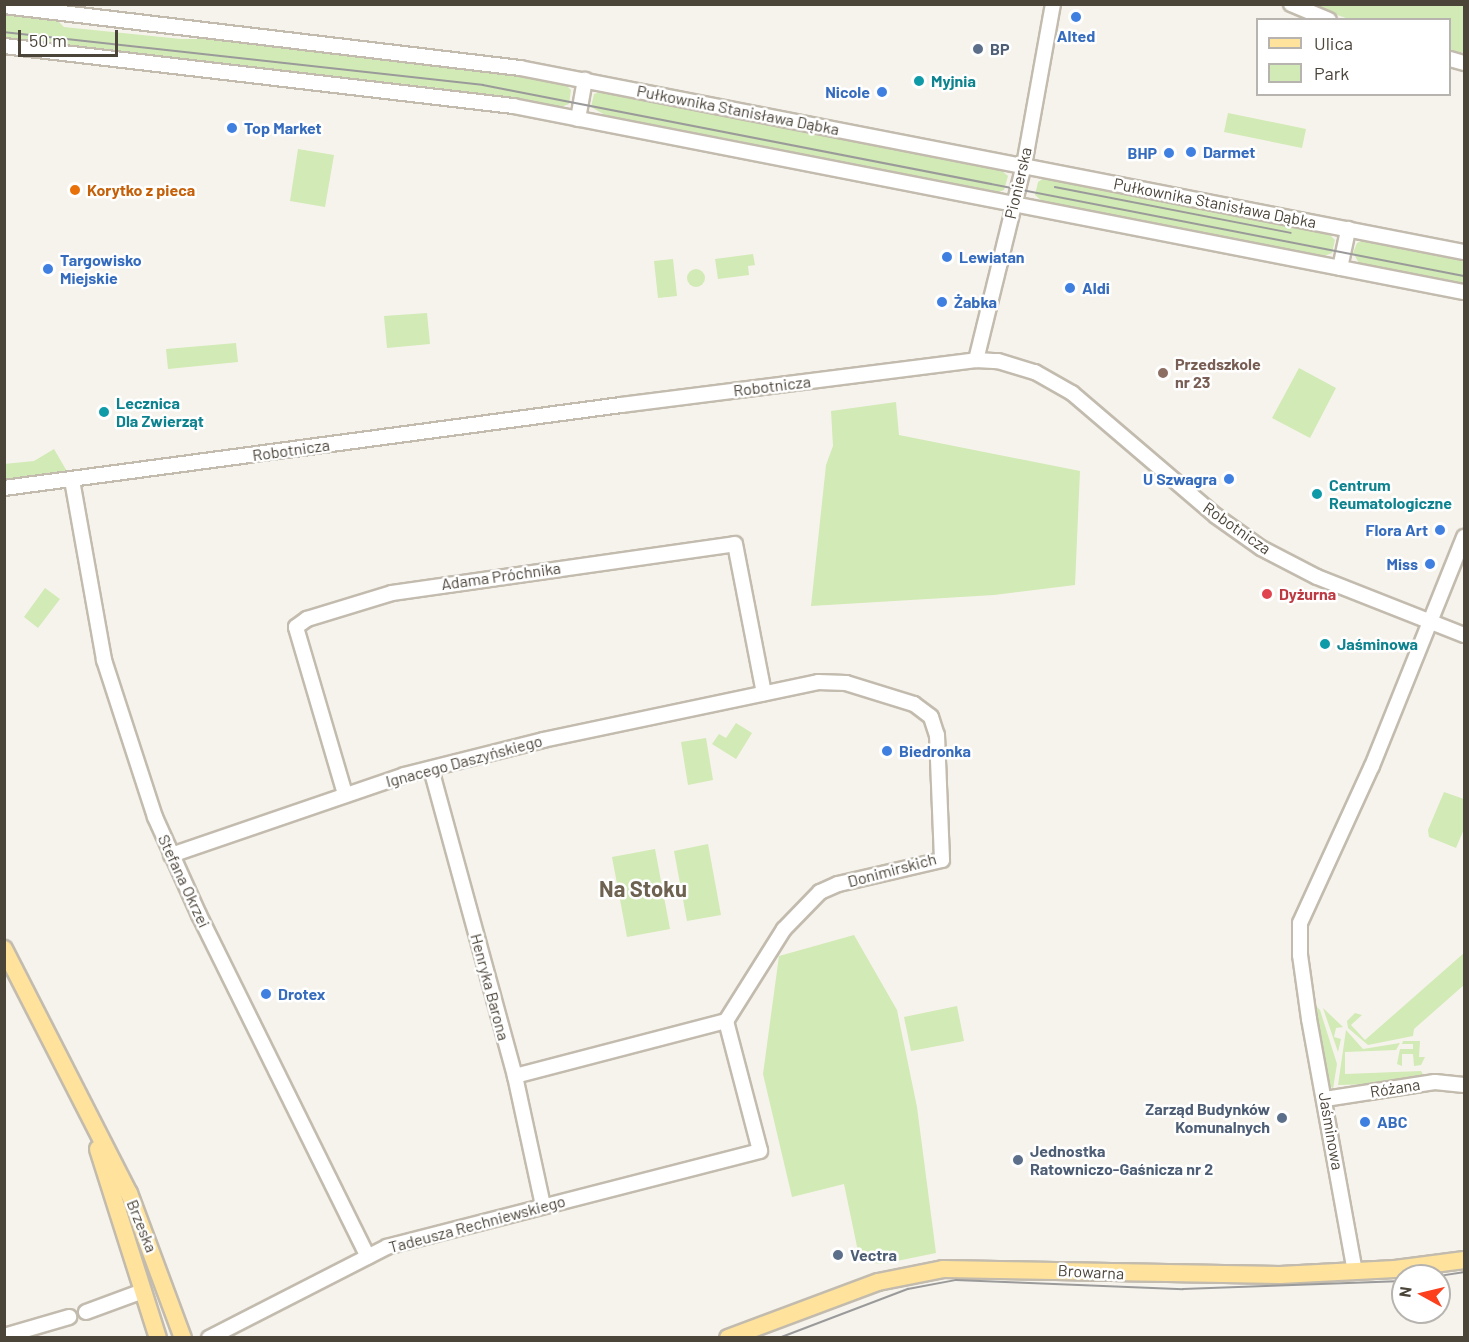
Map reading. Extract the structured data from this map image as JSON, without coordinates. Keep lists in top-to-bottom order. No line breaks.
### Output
{"streets":{"main road":["Brzeska","Browarna"],"street":["Pułkownika Stanisława Dąbka","Pionierska","Robotnicza","Adama Próchnika","Ignacego Daszyńskiego","Donimirskich","Stefana Okrzei","Henryka Barona","Różana","Jaśminowa","Tadeusza Rechniewskiego"]},"crossings":[["Pułkownika Stanisława Dąbka","Pionierska"],["Pionierska","Robotnicza"],["Robotnicza","Stefana Okrzei"],["Robotnicza","Jaśminowa"],["Adama Próchnika","Ignacego Daszyńskiego"],["Adama Próchnika","Donimirskich"],["Ignacego Daszyńskiego","Donimirskich"],["Ignacego Daszyńskiego","Stefana Okrzei"],["Ignacego Daszyńskiego","Henryka Barona"],["Donimirskich","Tadeusza Rechniewskiego"],["Stefana Okrzei","Tadeusza Rechniewskiego"],["Henryka Barona","Tadeusza Rechniewskiego"],["Różana","Jaśminowa"],["Jaśminowa","Browarna"]],"districts":["Na Stoku"],"places":["Alted","BP","Myjnia","Nicole","Top Market","Darmet","BHP","Korytko z pieca","Lewiatan","Targowisko Miejskie","Aldi","Żabka","Przedszkole nr 23","Lecznica Dla Zwierząt","U Szwagra","Centrum Reumatologiczne","Flora Art","Miss","Dyżurna","Jaśminowa","Biedronka","Drotex","Zarząd Budynków Komunalnych","ABC","Jednostka Ratowniczo-Gaśnicza nr 2","Vectra"],"legend":["Ulica","Park"],"scale_bar":"50 m","north":"left"}
